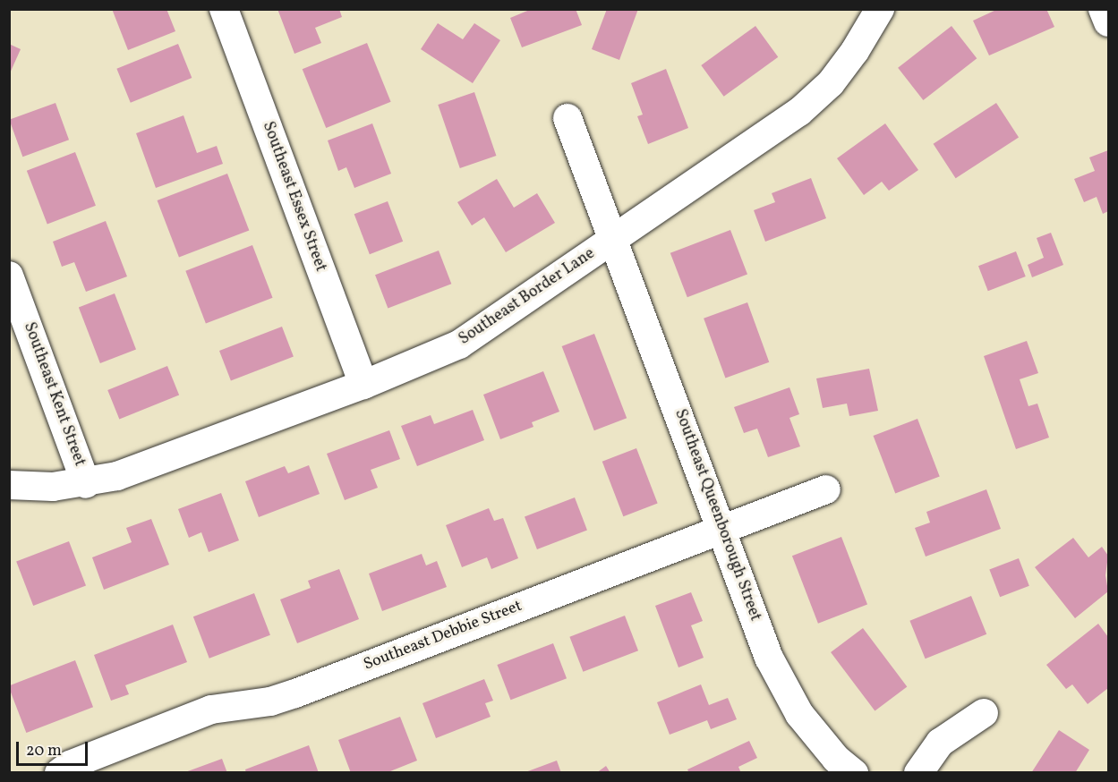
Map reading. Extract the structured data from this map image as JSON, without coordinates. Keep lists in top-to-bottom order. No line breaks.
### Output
{"streets":{"street":["Southeast Essex Street","Southeast Border Lane","Southeast Kent Street","Southeast Queenborough Street","Southeast Debbie Street"]},"crossings":[["Southeast Essex Street","Southeast Border Lane"],["Southeast Border Lane","Southeast Kent Street"],["Southeast Border Lane","Southeast Queenborough Street"],["Southeast Queenborough Street","Southeast Debbie Street"]],"scale_bar":"20 m"}
